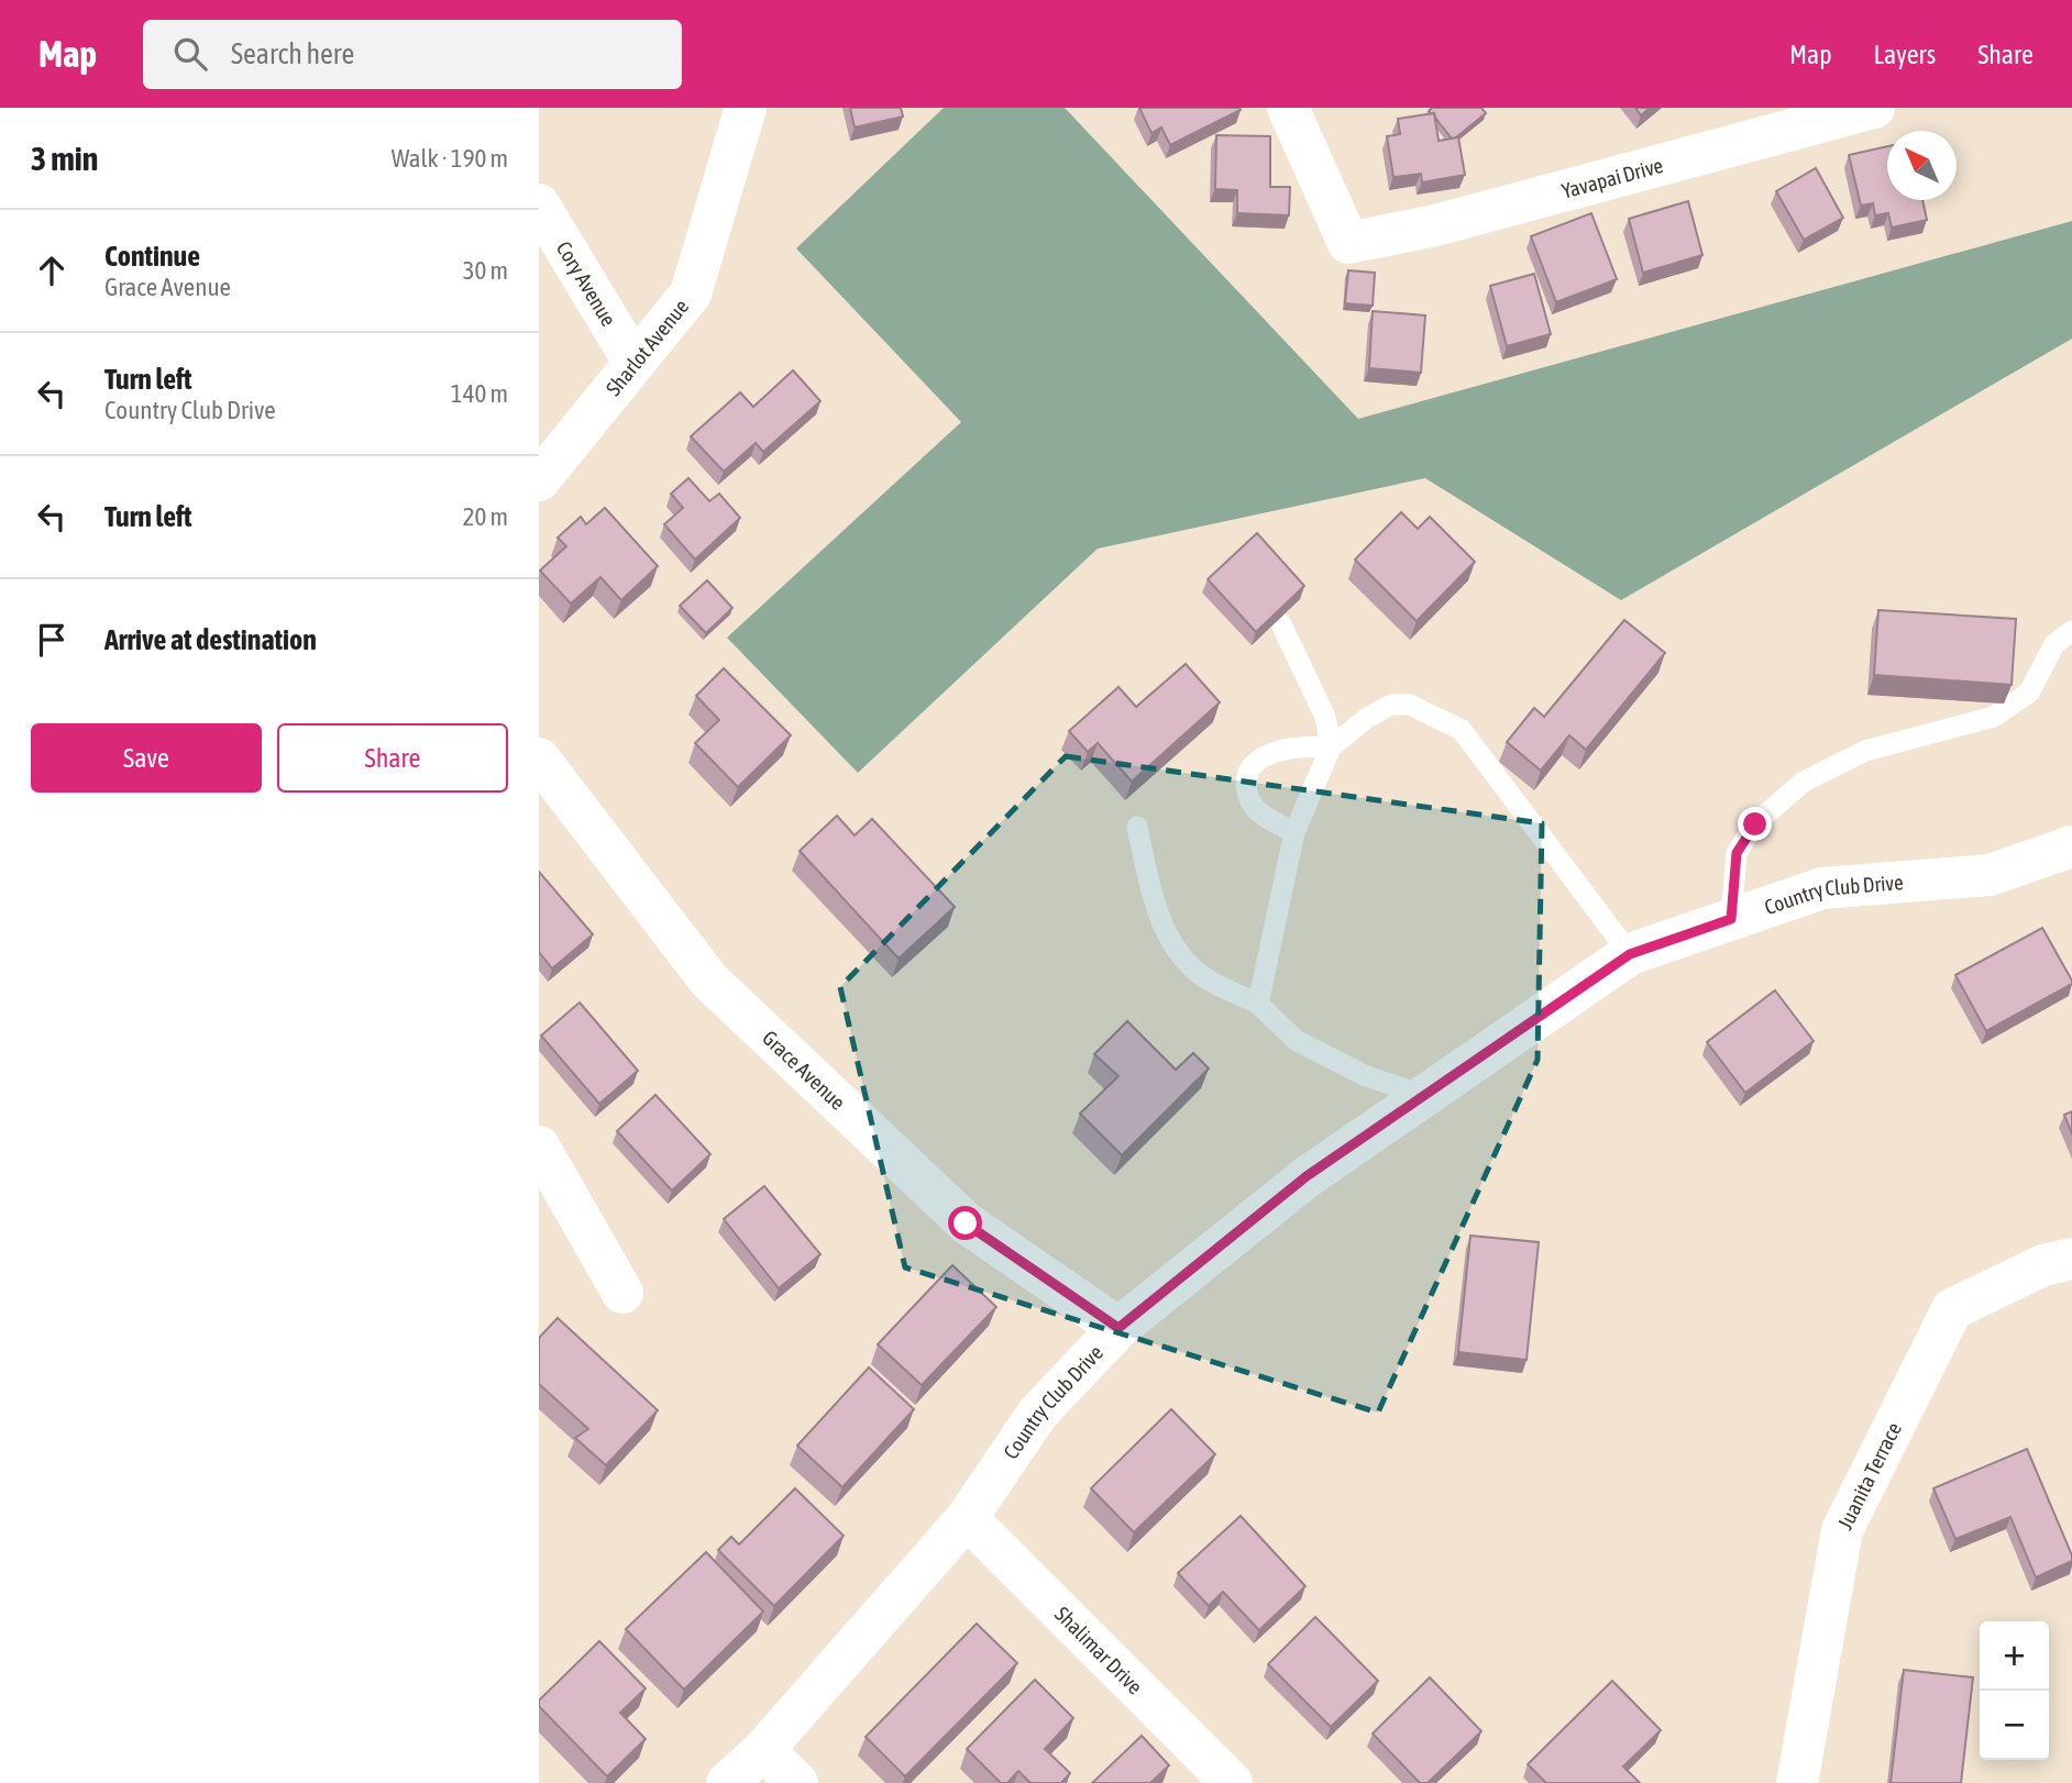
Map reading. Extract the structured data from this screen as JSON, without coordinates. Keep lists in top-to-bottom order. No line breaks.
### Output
{"streets":{"street":["Yavapai Drive","Cory Avenue","Sharlot Avenue","Country Club Drive","Grace Avenue","Juanita Terrace","Shalimar Drive"]},"crossings":[["Cory Avenue","Sharlot Avenue"],["Country Club Drive","Grace Avenue"],["Country Club Drive","Shalimar Drive"]],"north":"top left","page":{"header":"Map","search":"Search here","nav":["Map","Layers","Share"],"heading":["3 min","Walk · 190 m"],"list":[["Continue","Grace Avenue","30 m"],["Turn left","Country Club Drive","140 m"],["Turn left","20 m"],"Arrive at destination"],"buttons":["Save","Share"],"map_buttons":["+","−"]}}
